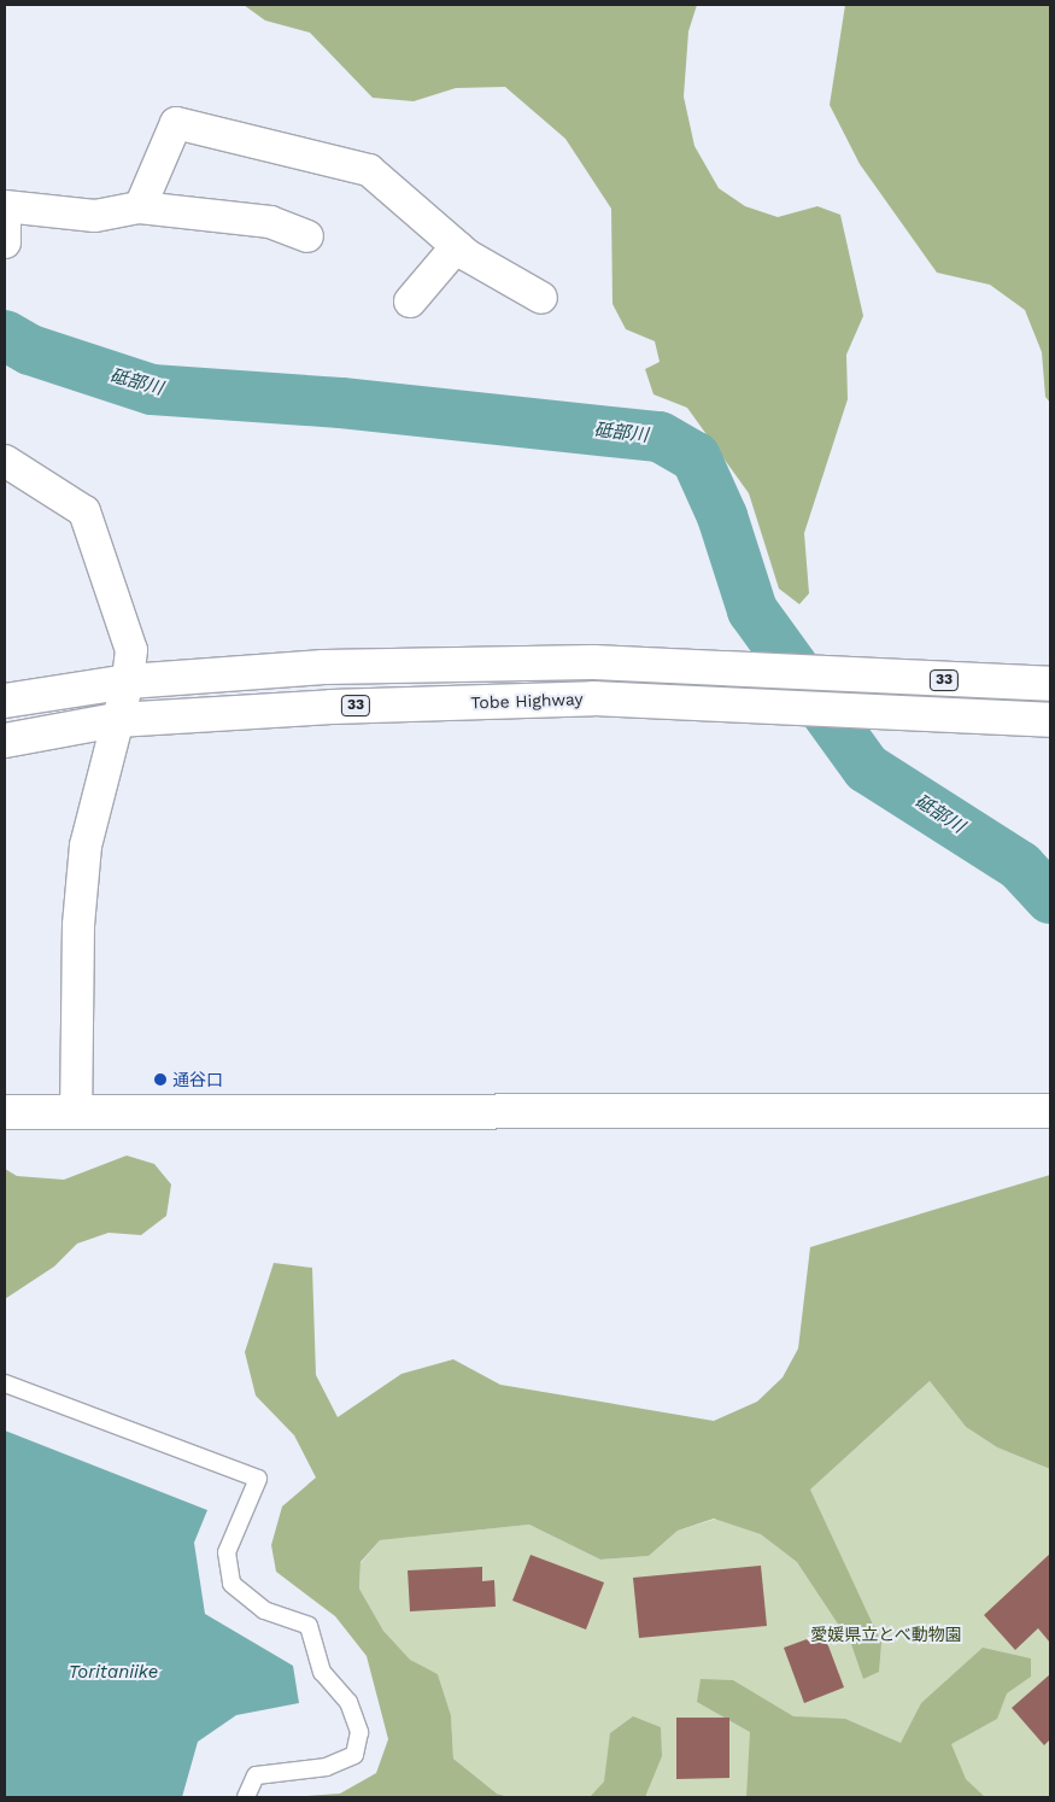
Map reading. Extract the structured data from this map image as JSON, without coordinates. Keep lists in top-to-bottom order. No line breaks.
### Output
{"streets":{"main road":["33","Tobe Highway"]},"water":["砥部川","Toritaniike"],"parks":["愛媛県立とべ動物園"],"places":["通谷口"]}
